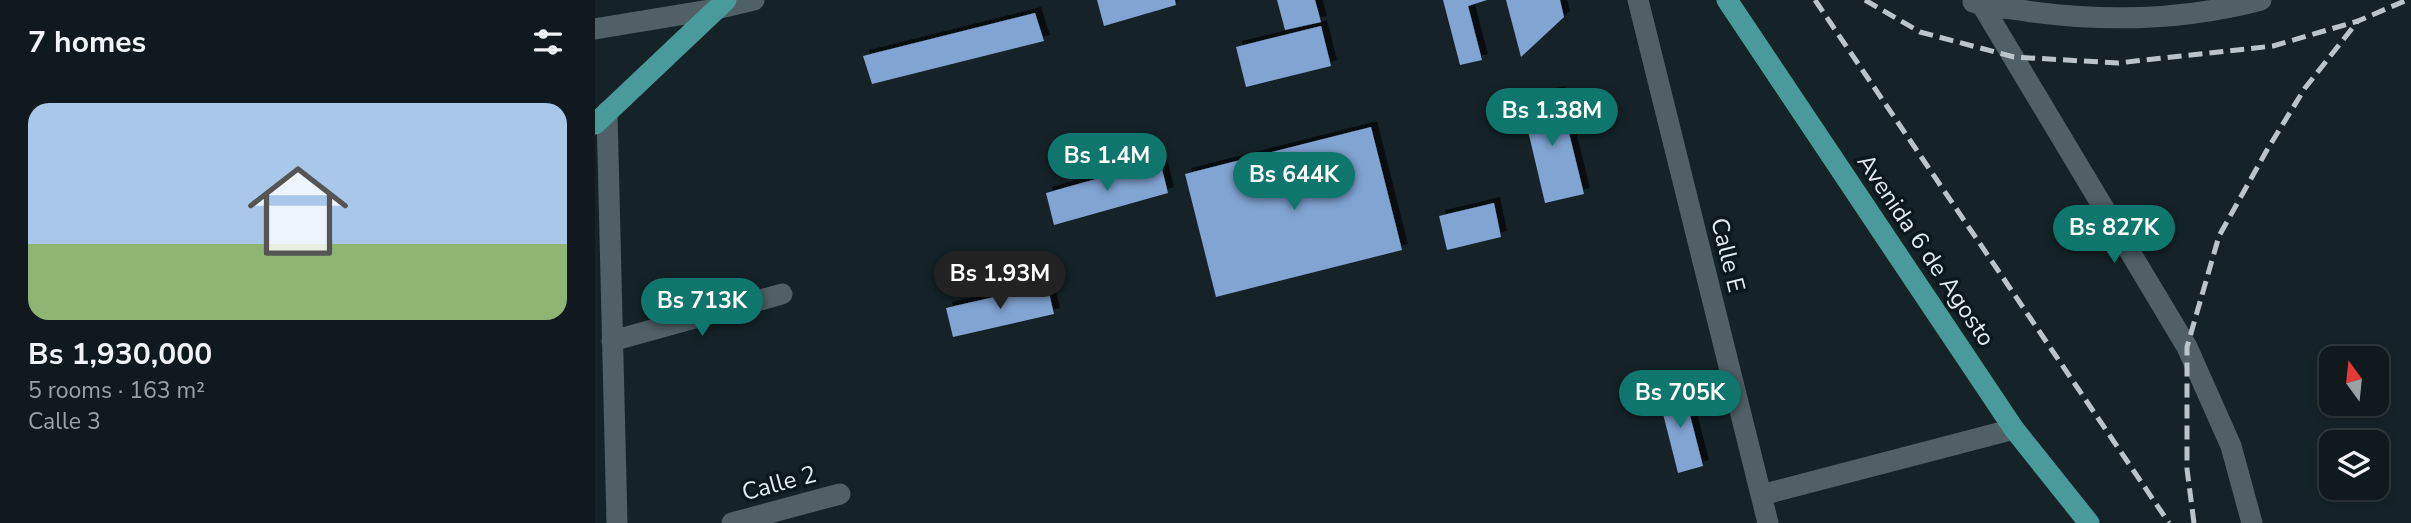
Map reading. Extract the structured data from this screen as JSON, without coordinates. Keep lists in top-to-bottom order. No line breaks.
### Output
{"streets":{"main road":["Avenida 6 de Agosto"],"street":["Calle E","Calle 2"]},"north":"top","page":{"heading":"7 homes","list":[{"name":"Bs 1,930,000","note":"5 rooms · 163 m² · Calle 3"}],"price":["Bs 1.38M","Bs 1.4M","Bs 644K","Bs 827K","Bs 1.93M","Bs 713K","Bs 705K"]}}
